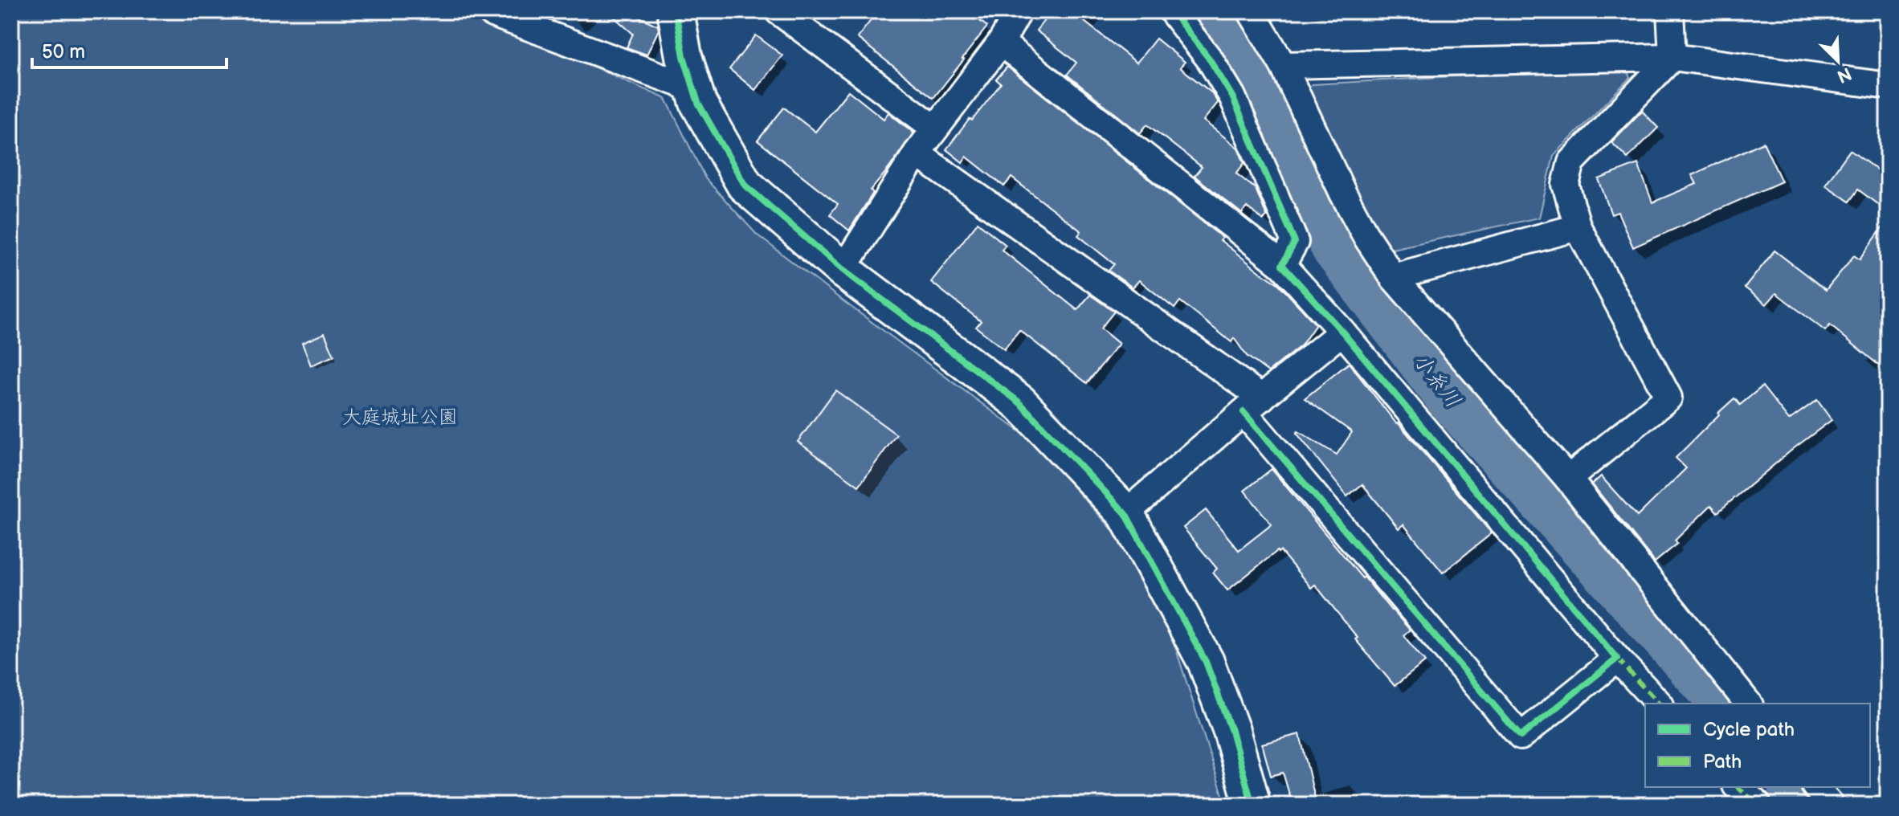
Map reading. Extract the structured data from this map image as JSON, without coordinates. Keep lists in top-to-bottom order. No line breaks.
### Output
{"water":["小糸川"],"parks":["大庭城址公園"],"legend":["Cycle path","Path"],"scale_bar":"50 m","north":"bottom right"}
